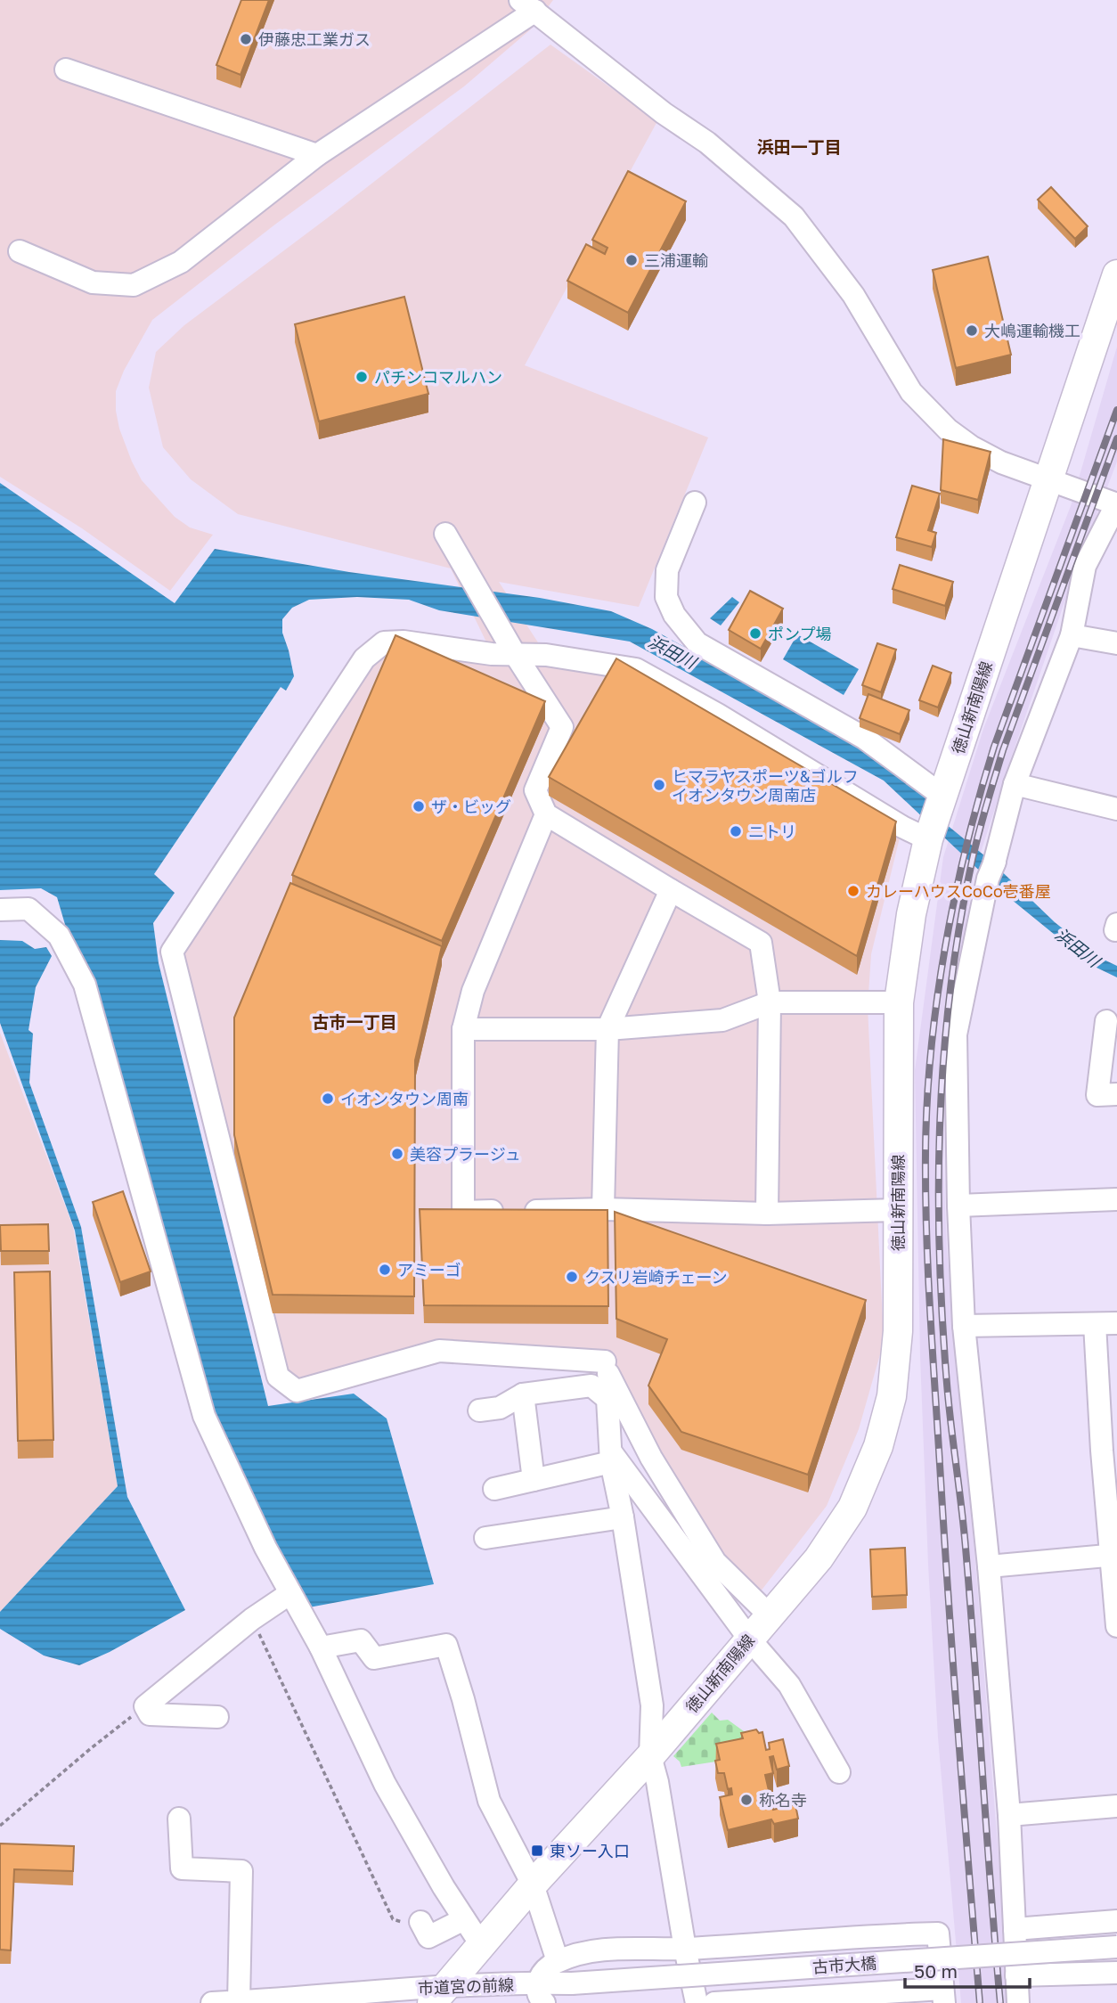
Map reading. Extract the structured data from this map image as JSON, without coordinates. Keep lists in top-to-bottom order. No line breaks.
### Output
{"streets":{"main road":["徳山新南陽線"],"street":["古市大橋","市道宮の前線"]},"crossings":[["徳山新南陽線","市道宮の前線"],["古市大橋","市道宮の前線"]],"districts":["浜田一丁目","古市一丁目"],"water":["浜田川"],"places":{"other":["伊藤忠工業ガス","三浦運輸","大嶋運輸機工","パチンコマルハン","ポンプ場","ヒマラヤスポーツ&ゴルフ イオンタウン周南店","ザ・ビッグ","ニトリ","カレーハウスCoCo壱番屋","イオンタウン周南","美容プラージュ","アミーゴ","クスリ岩崎チェーン","称名寺"],"transit":["東ソー入口"]},"scale_bar":"50 m"}
